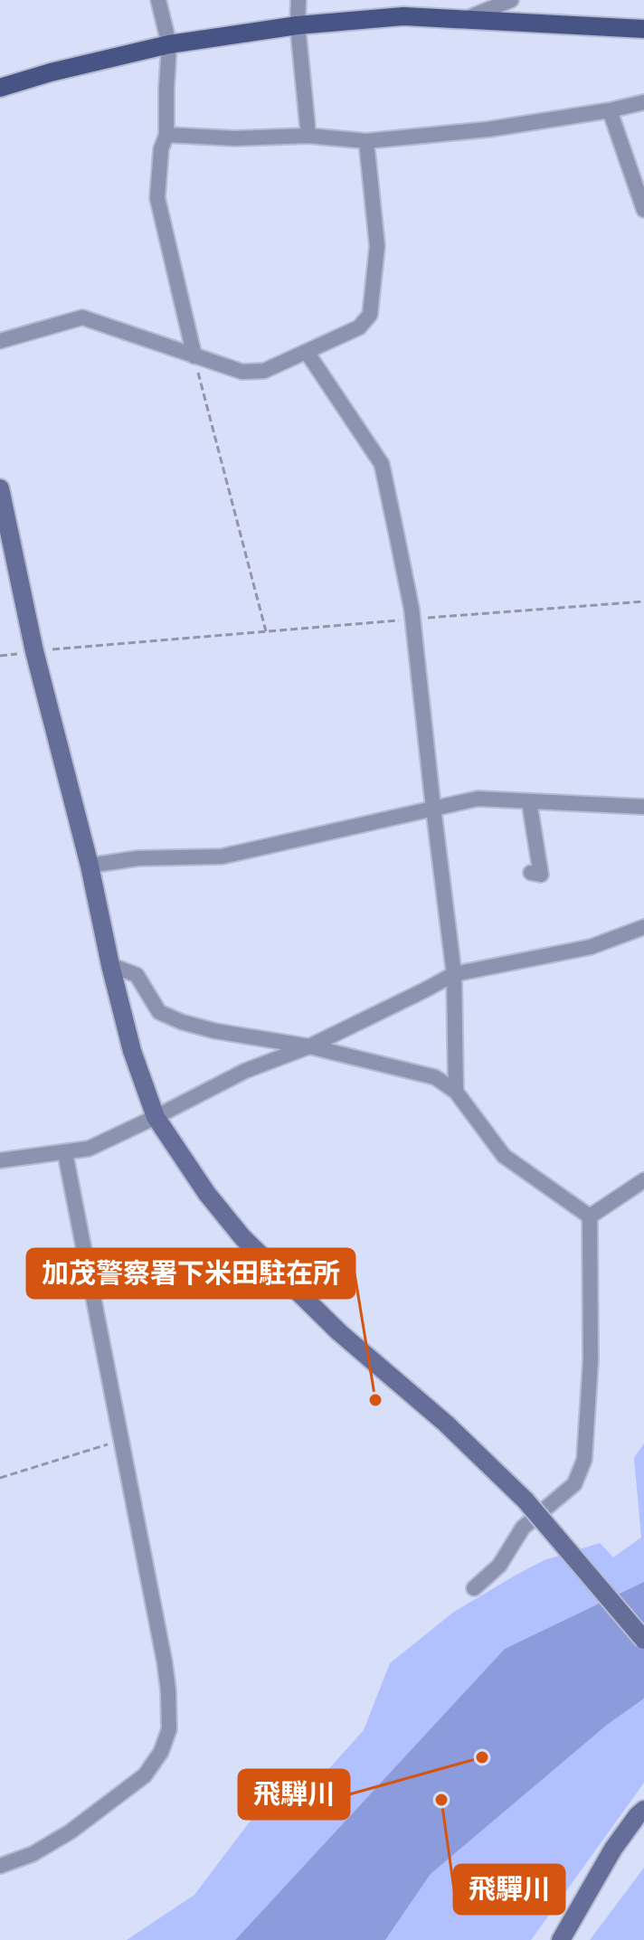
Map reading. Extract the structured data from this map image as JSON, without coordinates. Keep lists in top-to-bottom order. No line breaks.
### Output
{"places":["加茂警察署下米田駐在所","飛騨川","飛驒川"]}
